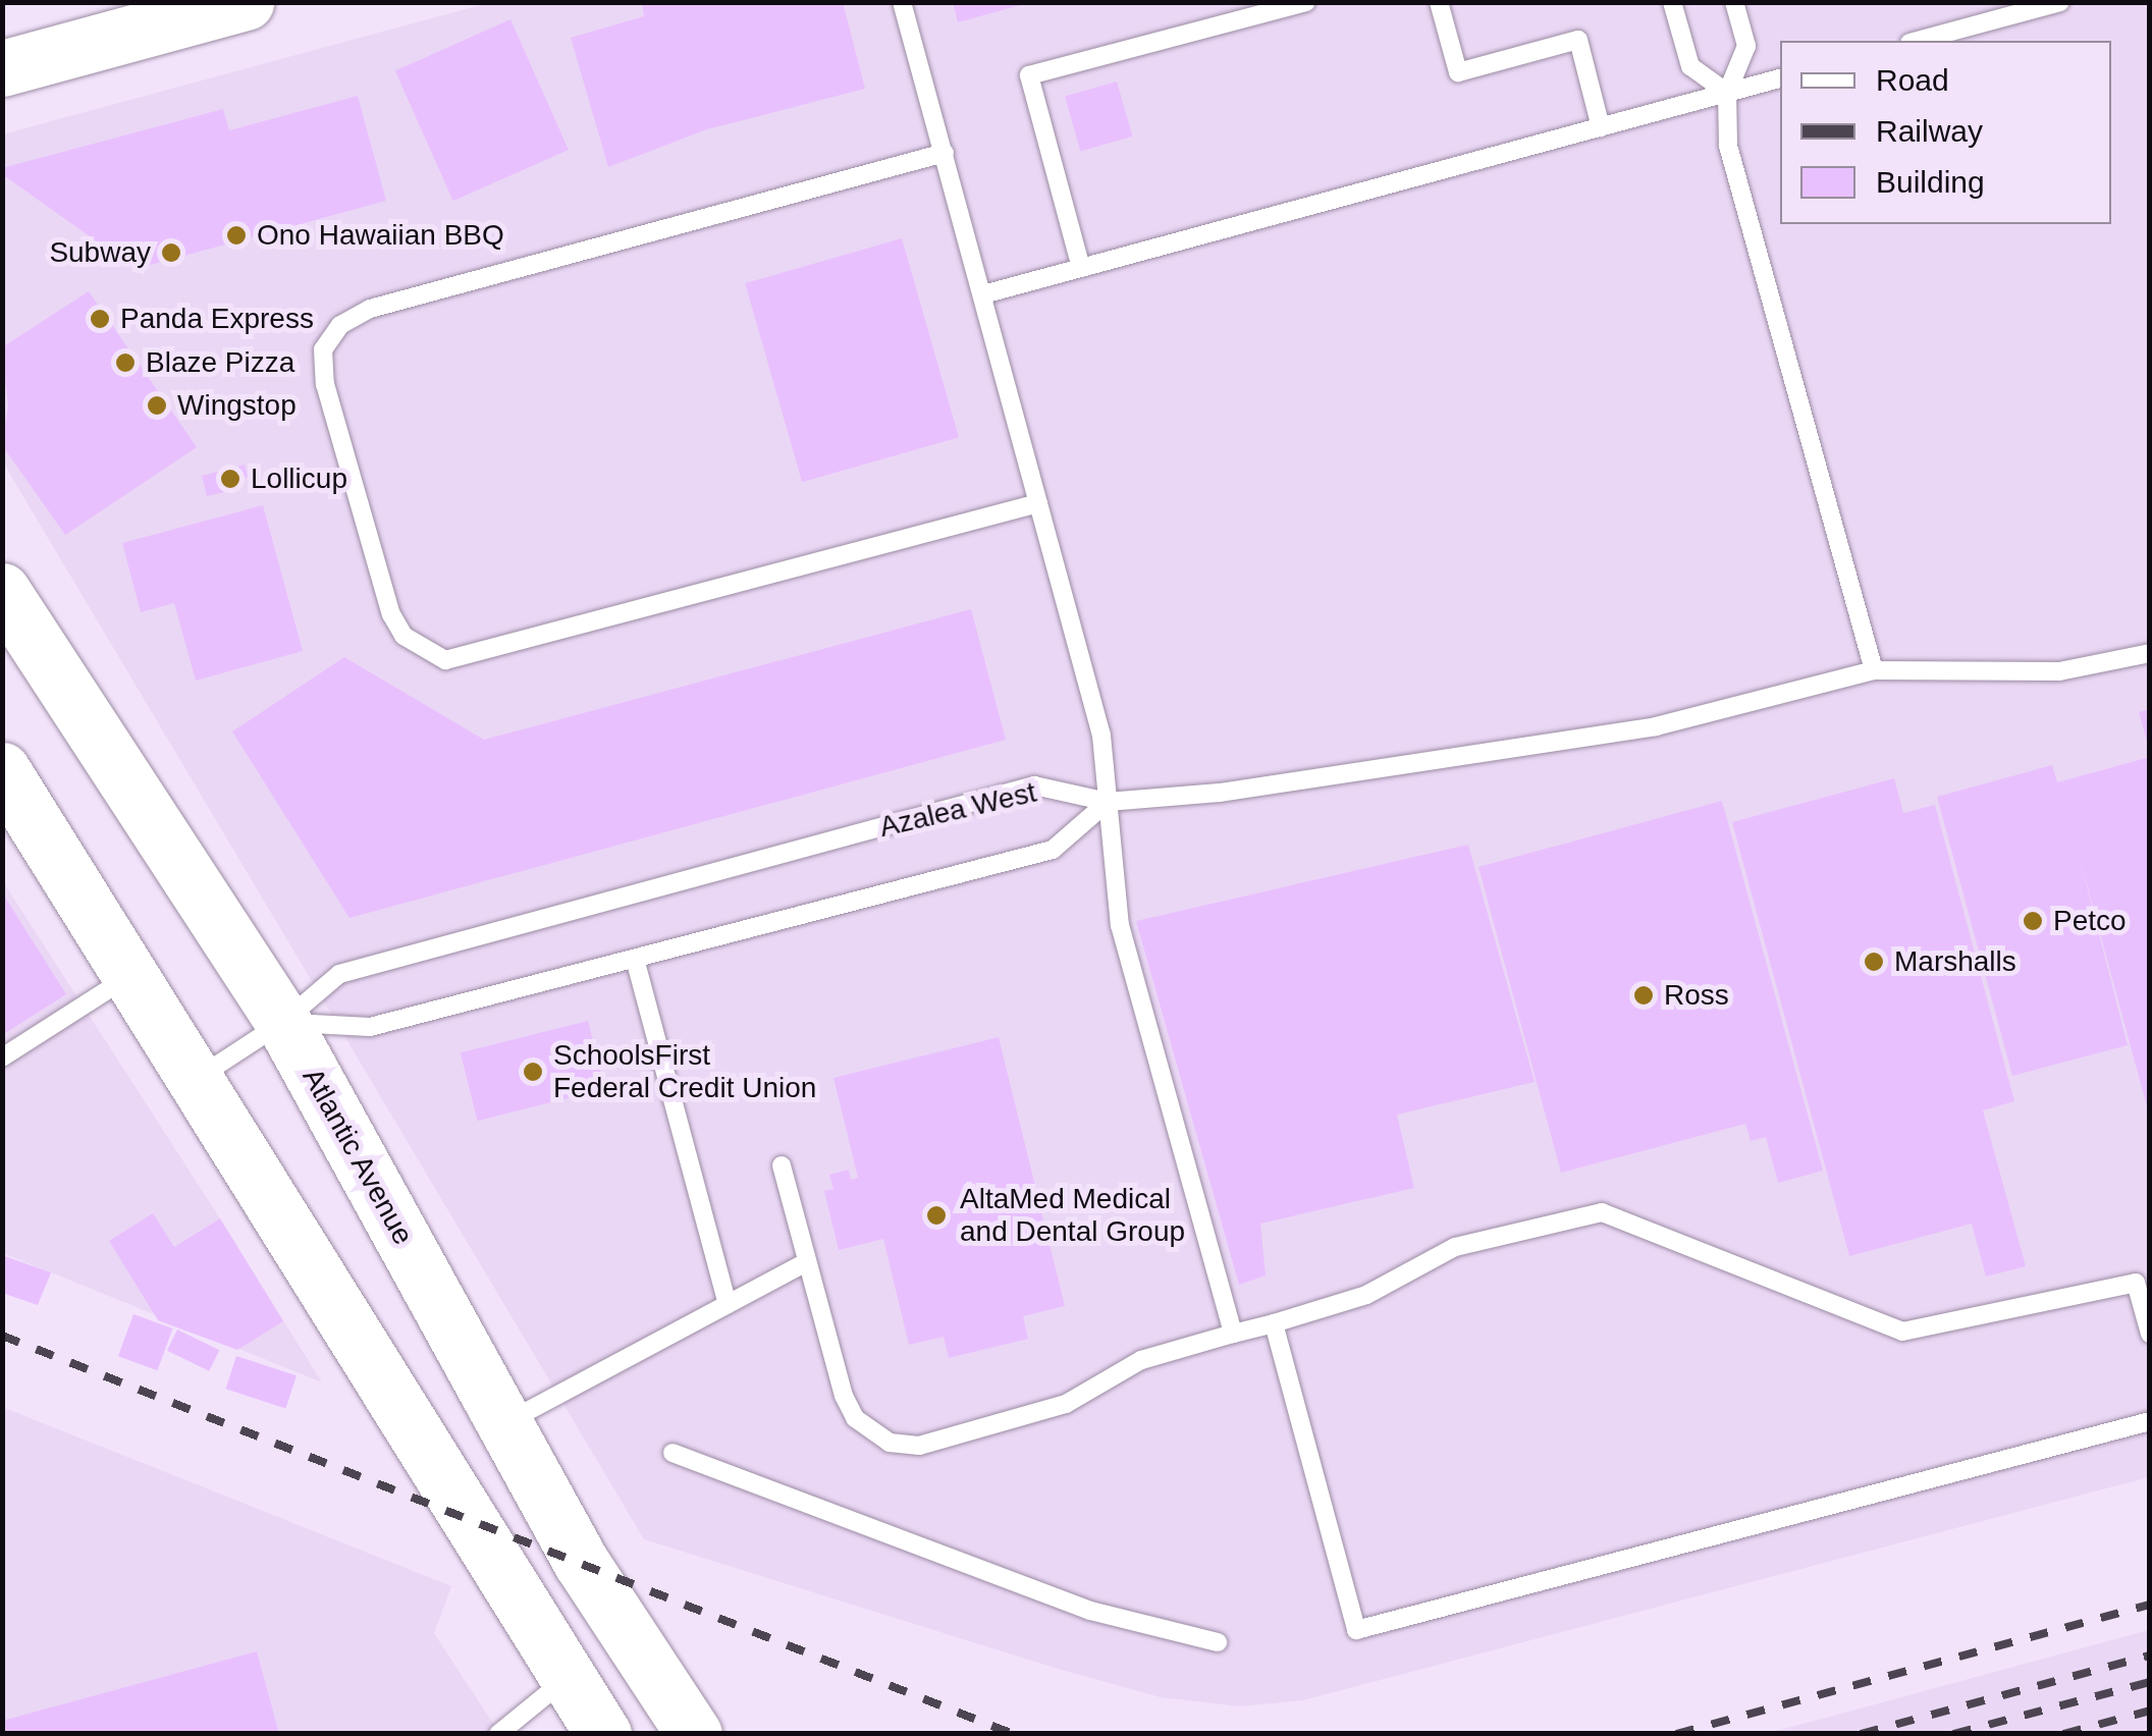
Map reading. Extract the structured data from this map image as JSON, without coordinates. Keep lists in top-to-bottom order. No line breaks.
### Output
{"streets":{"main road":["Atlantic Avenue"],"lane":["Azalea West"]},"crossings":[["Azalea West","Atlantic Avenue"]],"places":["Ono Hawaiian BBQ","Subway","Panda Express","Blaze Pizza","Wingstop","Lollicup","Petco","Marshalls","Ross","SchoolsFirst Federal Credit Union","AltaMed Medical and Dental Group"],"legend":["Road","Railway","Building"]}
